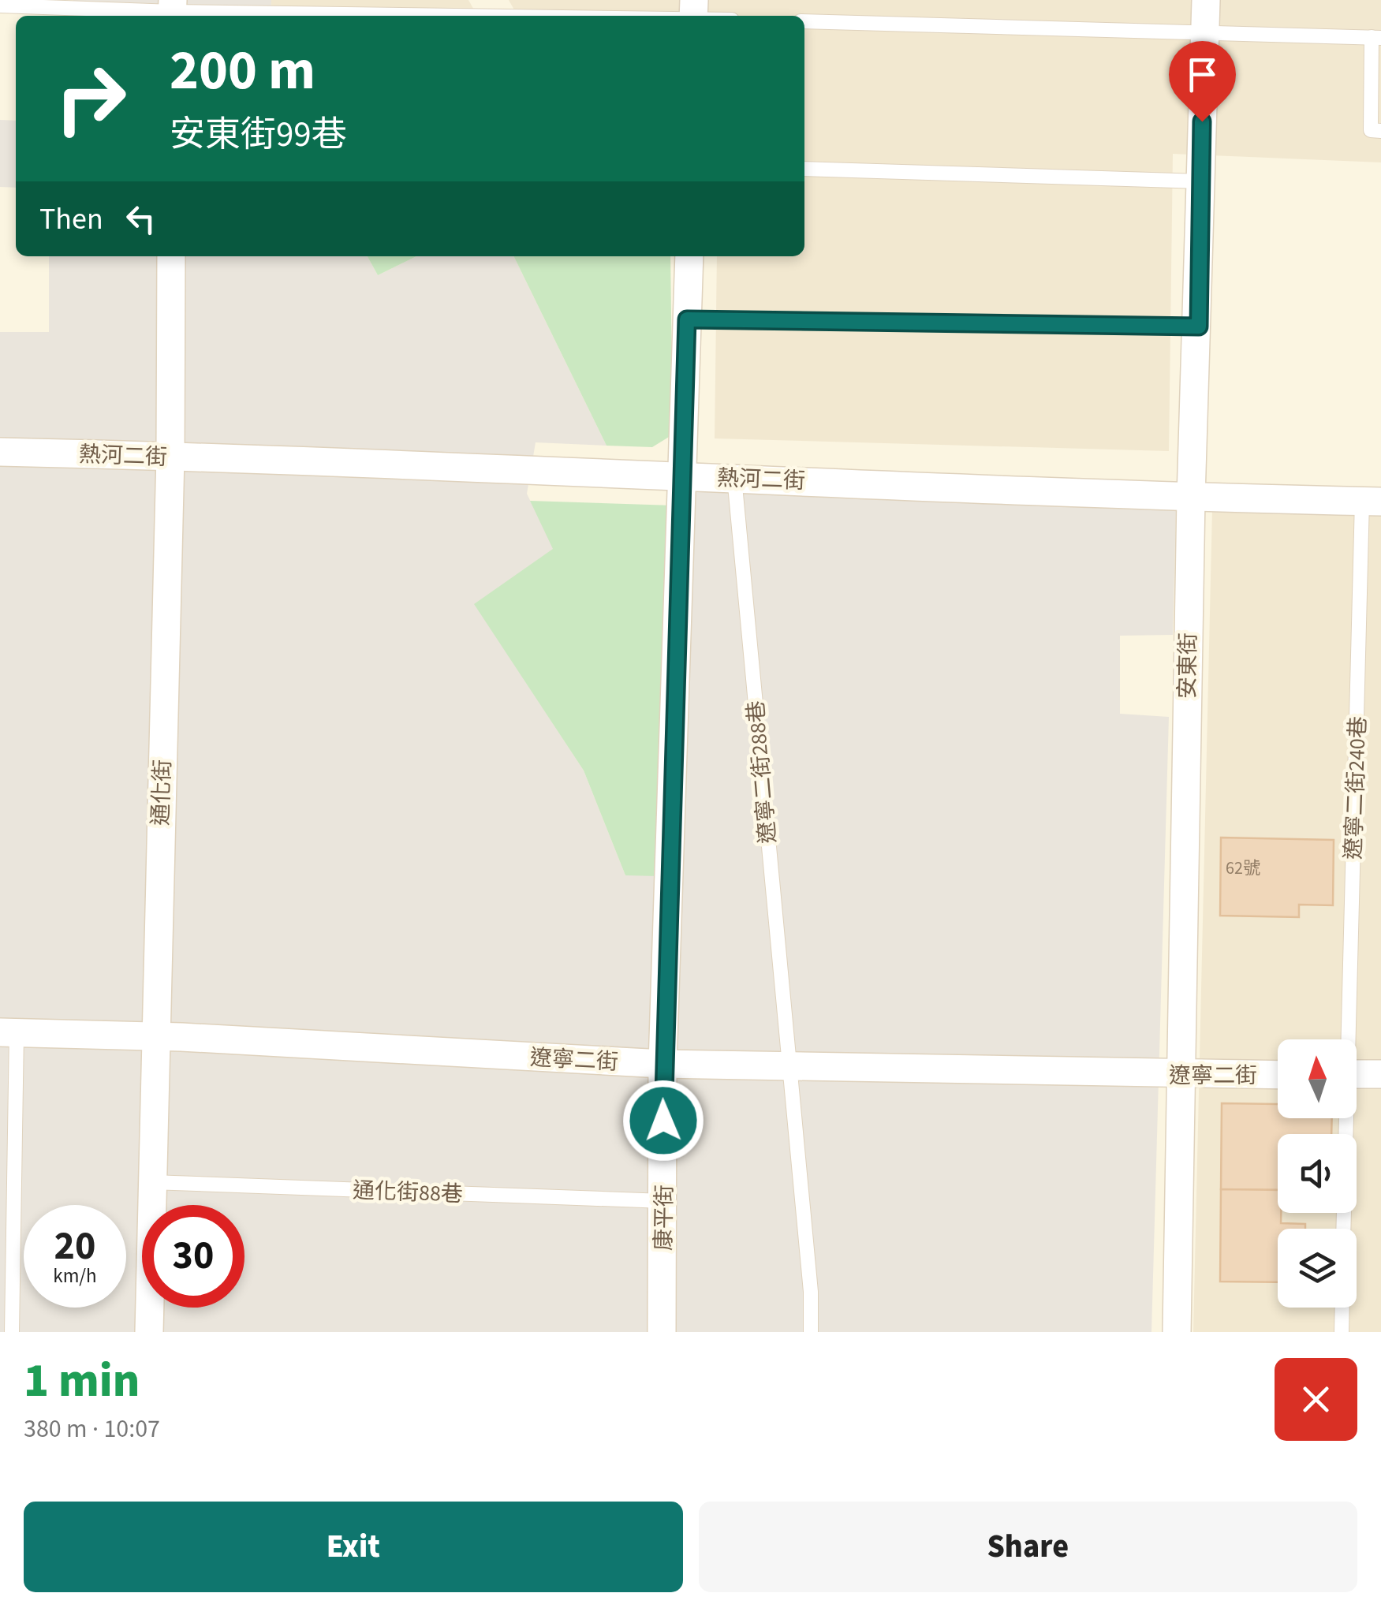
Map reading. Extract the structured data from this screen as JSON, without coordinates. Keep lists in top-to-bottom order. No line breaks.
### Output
{"streets":{"street":["熱河二街","安東街","通化街","遼寧二街","康平街"],"lane":["遼寧二街288巷","遼寧二街240巷","通化街88巷"]},"crossings":[["熱河二街","安東街"],["熱河二街","遼寧二街288巷"],["熱河二街","遼寧二街240巷"],["熱河二街","通化街"],["熱河二街","康平街"],["安東街","遼寧二街"],["遼寧二街288巷","遼寧二街"],["通化街","遼寧二街"],["通化街","通化街88巷"],["遼寧二街","康平街"],["通化街88巷","康平街"]],"house_numbers":["62號"],"north":"top","page":{"turn":["200 m","安東街99巷"],"then":"Then","speed":"20 km/h","limit":"30","heading":["1 min","380 m · 10:07"],"buttons":["Exit","Share"]}}
